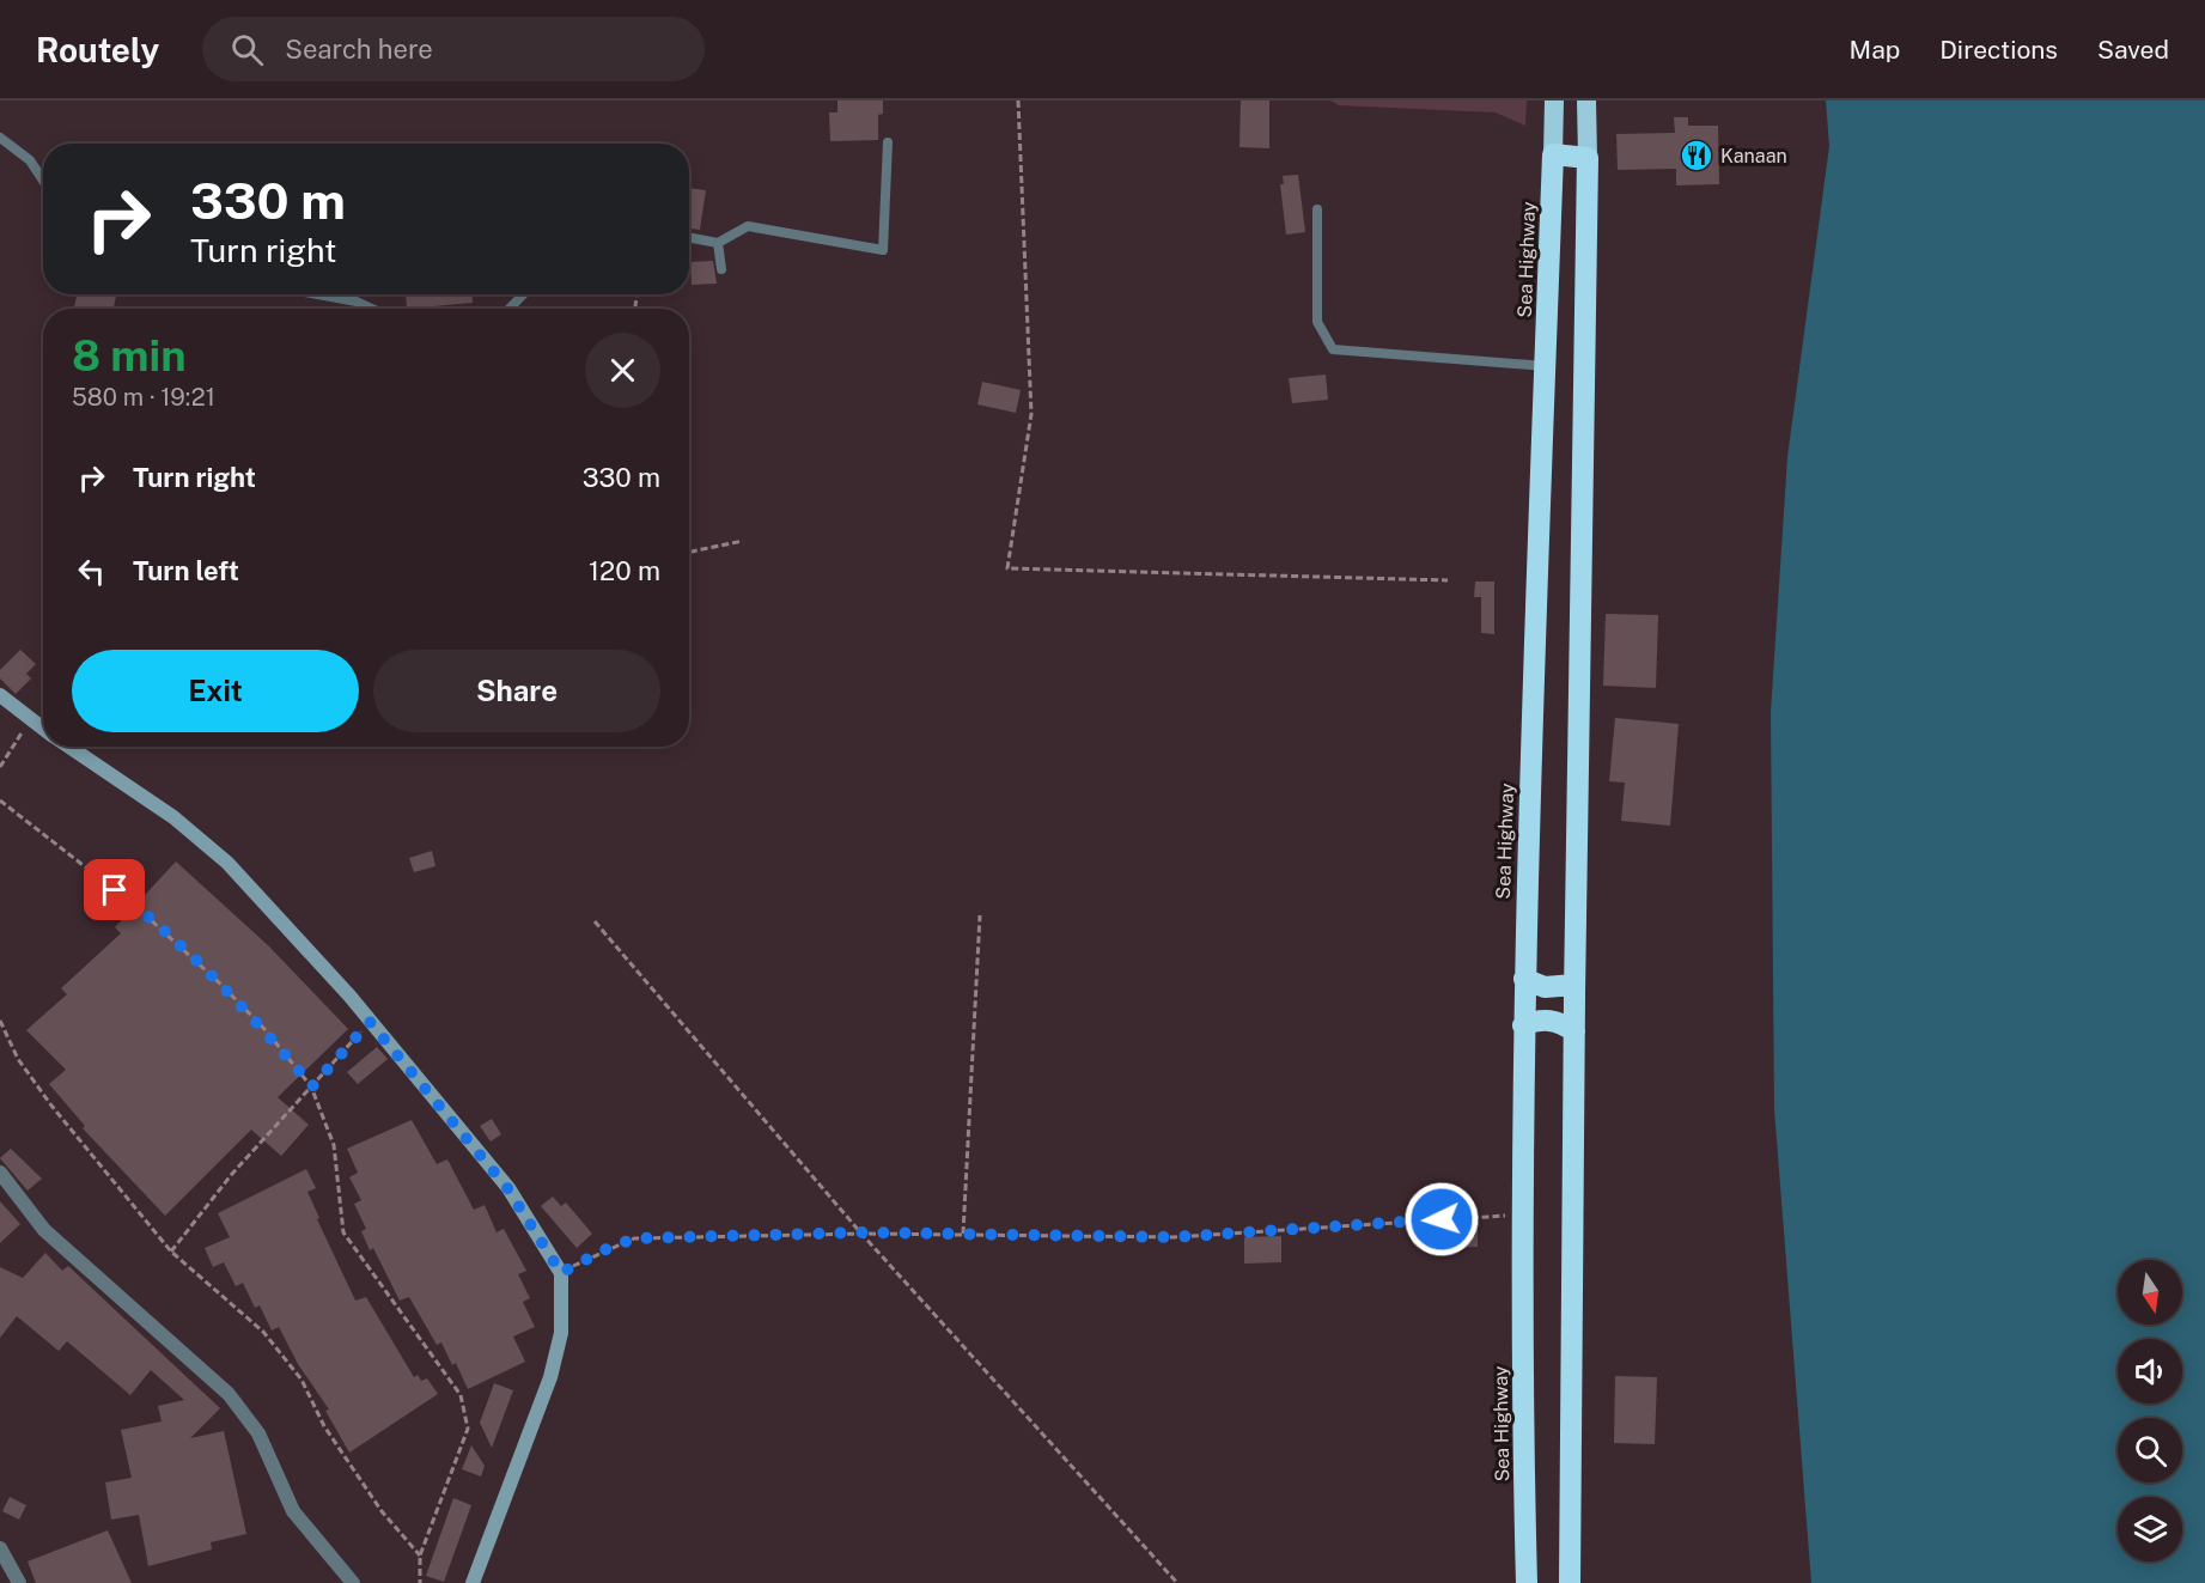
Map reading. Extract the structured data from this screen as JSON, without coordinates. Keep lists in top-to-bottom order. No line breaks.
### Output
{"streets":{"highway":["Sea Highway"]},"places":{"restaurant":["Kanaan"]},"north":"bottom","page":{"header":"Routely","search":"Search here","nav":["Map","Directions","Saved"],"turn":["330 m","Turn right"],"heading":["8 min","580 m · 19:21"],"list":[{"name":"Turn right","value":"330 m"},{"name":"Turn left","value":"120 m"}],"buttons":["Exit","Share"]}}
